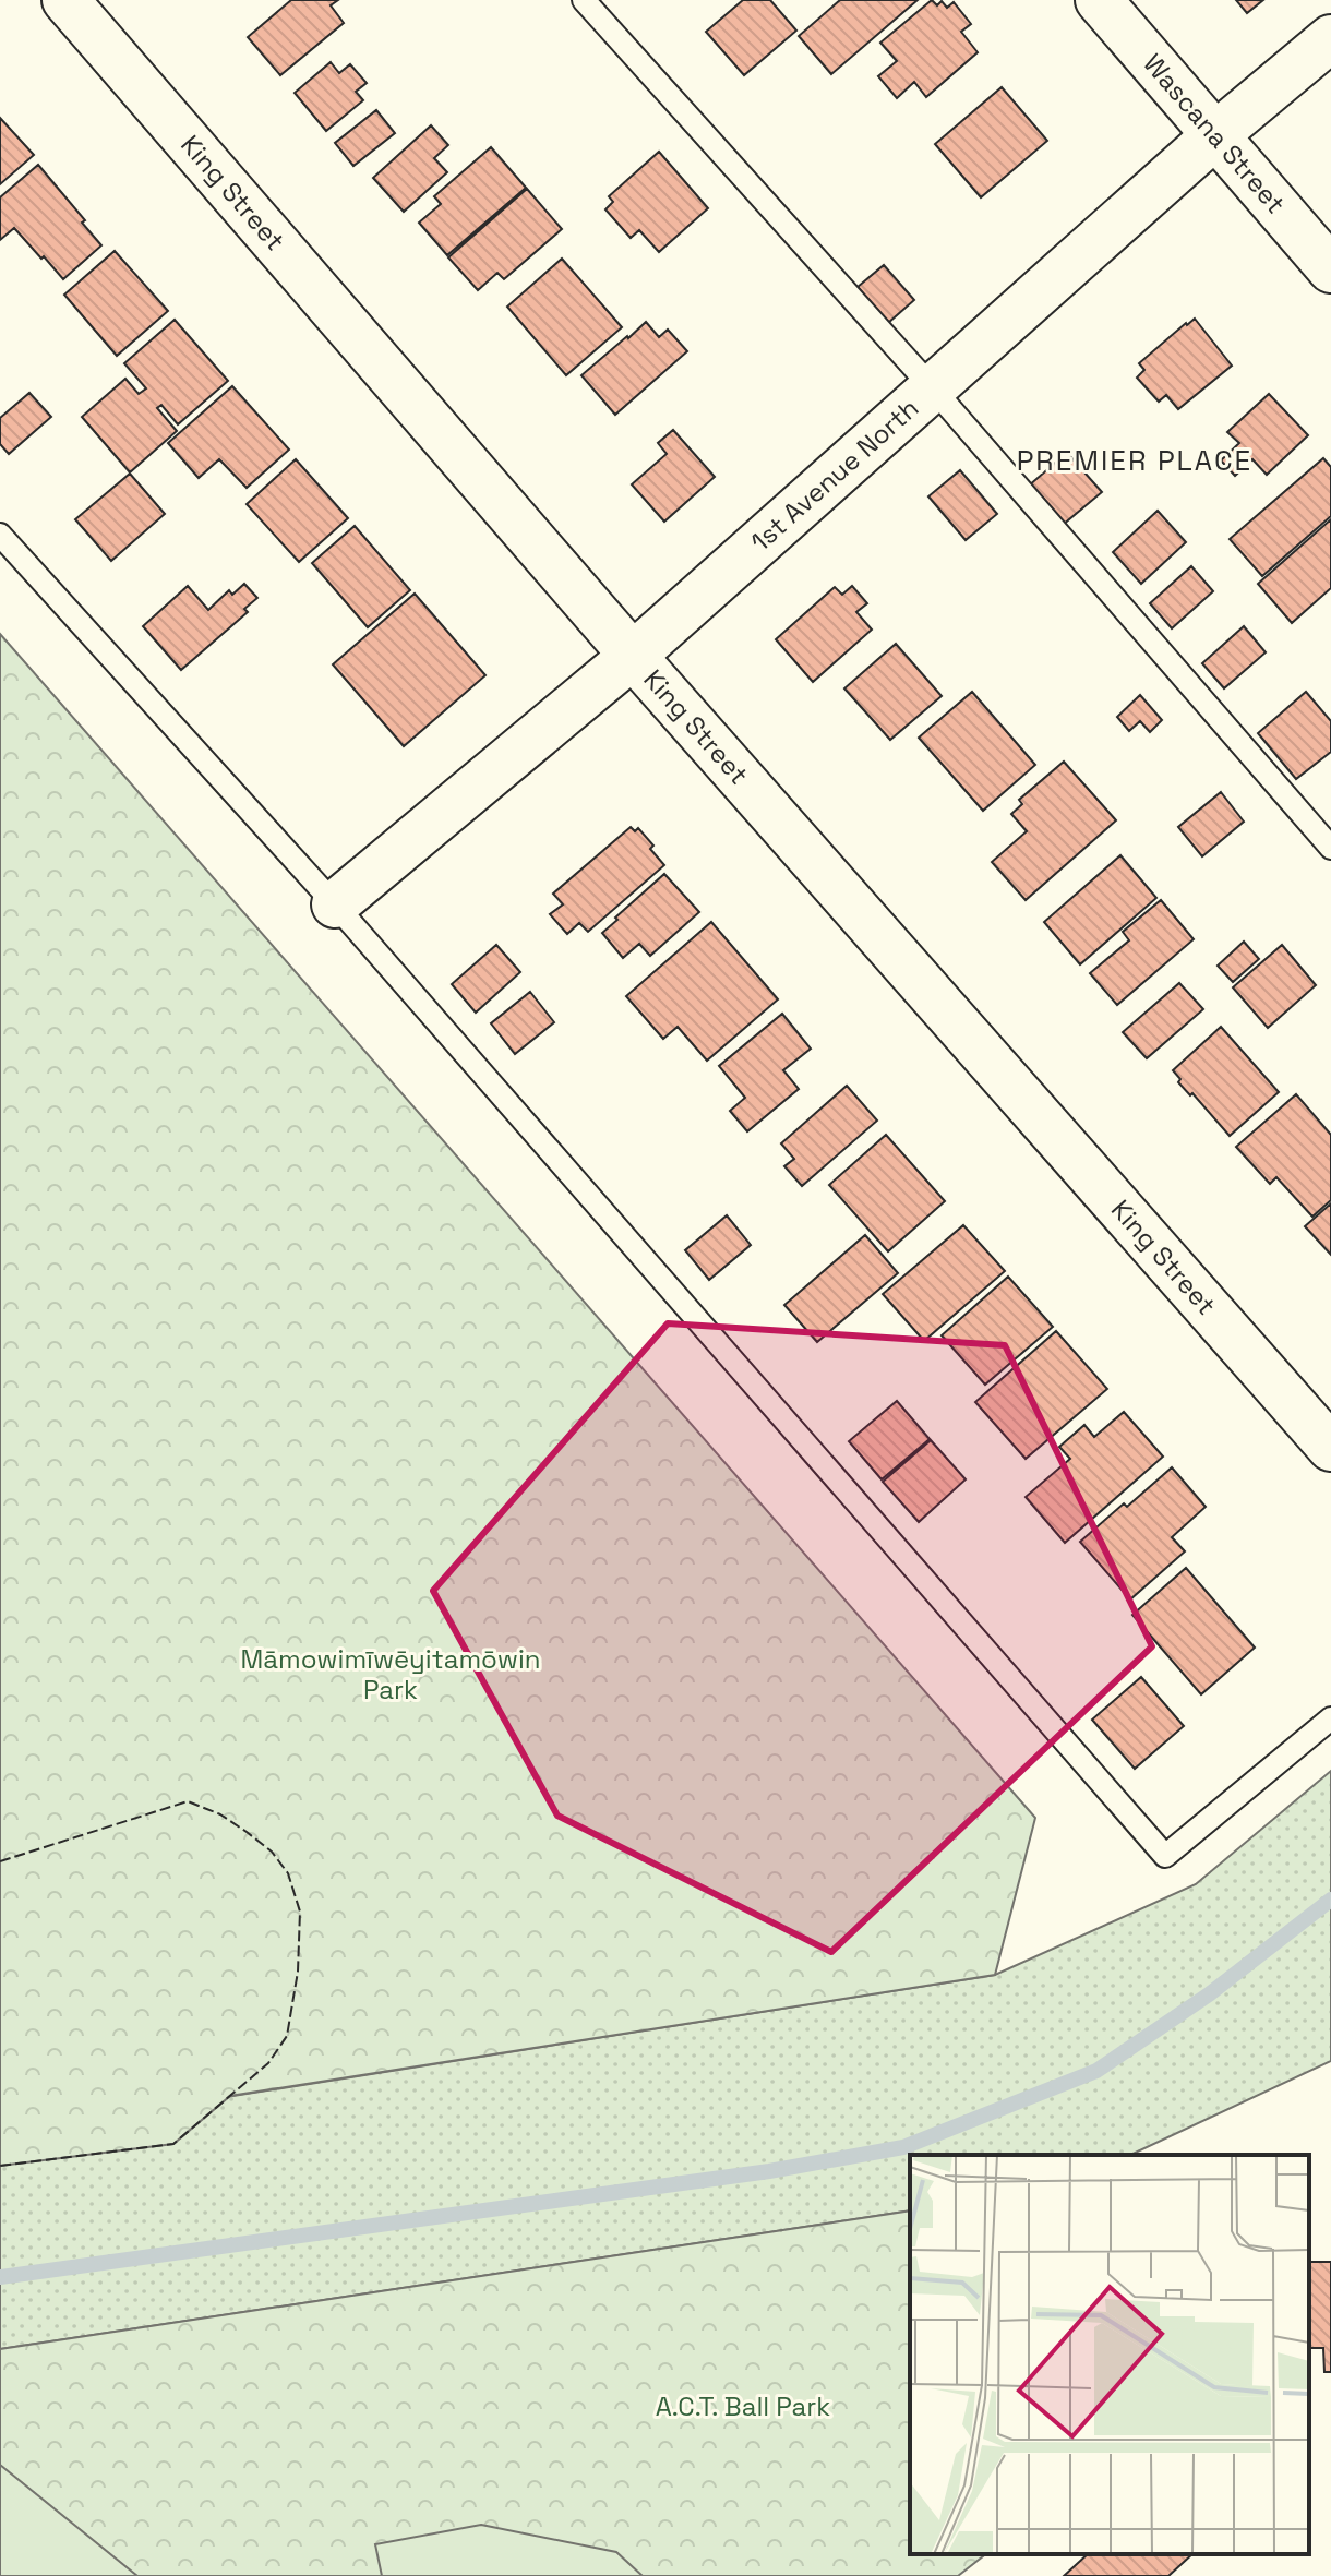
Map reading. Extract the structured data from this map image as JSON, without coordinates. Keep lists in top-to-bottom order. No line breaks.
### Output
{"streets":{"street":["Wascana Street","King Street","1st Avenue North"]},"crossings":[["Wascana Street","1st Avenue North"],["King Street","1st Avenue North"]],"districts":["PREMIER PLACE"],"parks":["Māmowimīwēyitamōwin Park","A.C.T. Ball Park"]}
